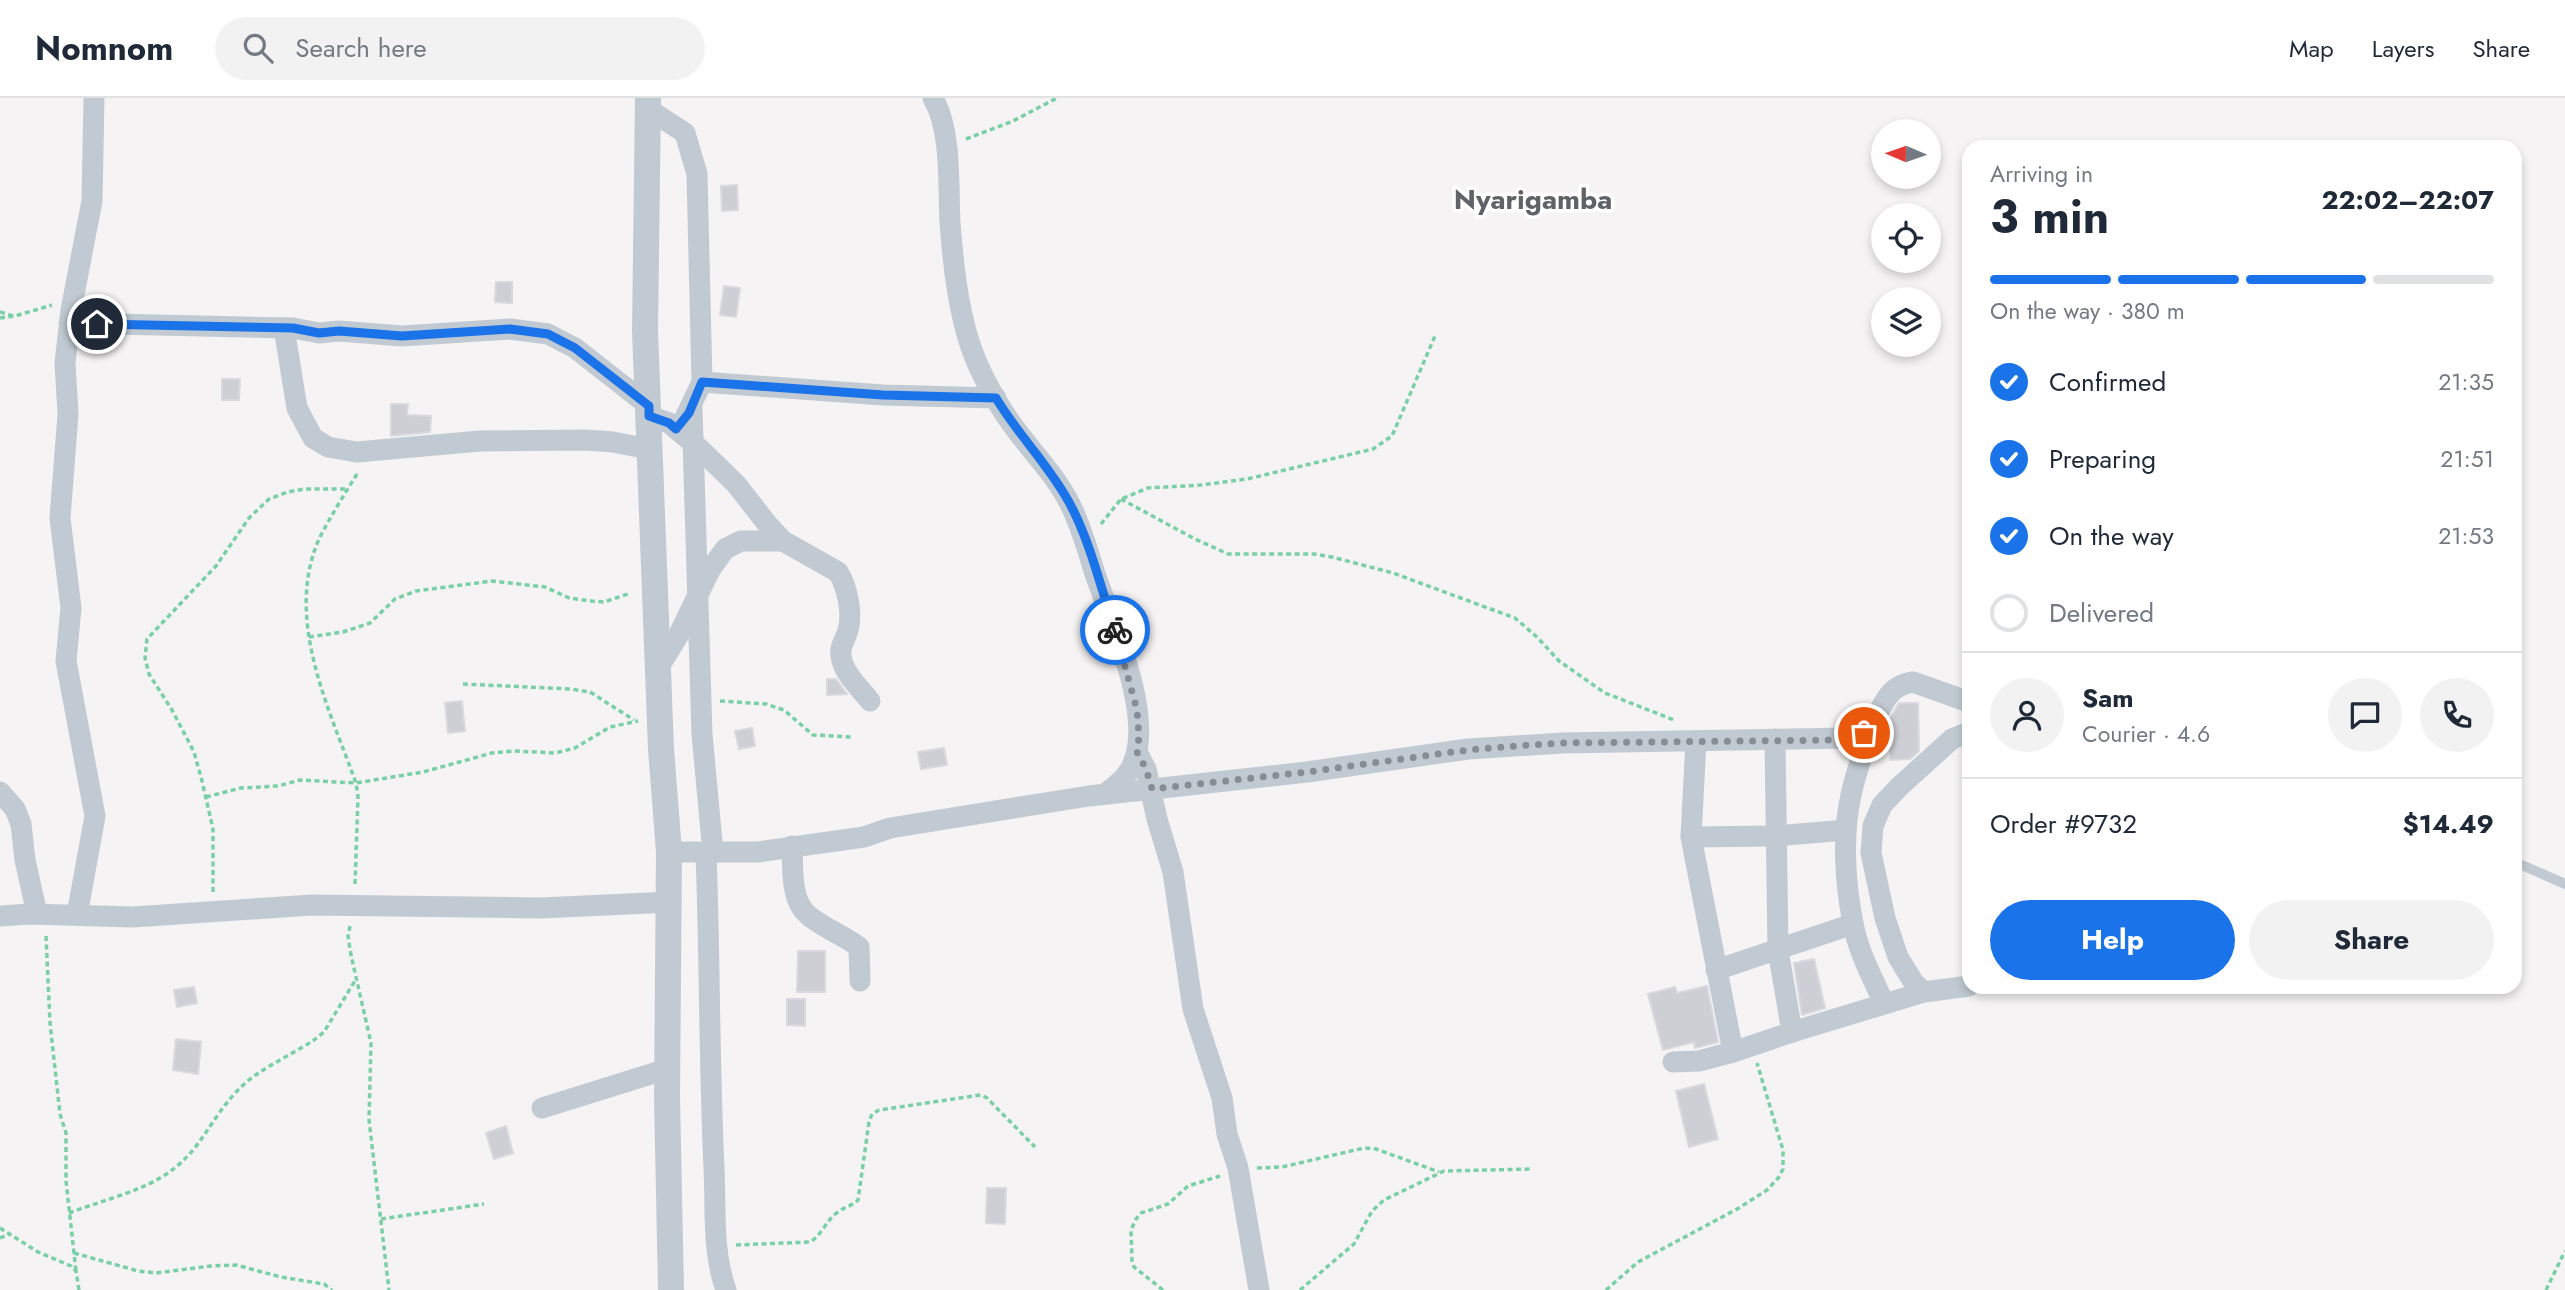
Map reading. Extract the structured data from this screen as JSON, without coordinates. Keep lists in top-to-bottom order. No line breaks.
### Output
{"districts":["Nyarigamba"],"north":"left","page":{"header":"Nomnom","search":"Search here","nav":["Map","Layers","Share"],"heading":["3 min","Arriving in","22:02–22:07"],"panel":["Sam","Courier · 4.6","Order #9732","$14.49"],"bar":"On the way · 380 m","list":[["Confirmed","21:35"],["Preparing","21:51"],["On the way","21:53"],"Delivered"],"buttons":["Help","Share"]}}
